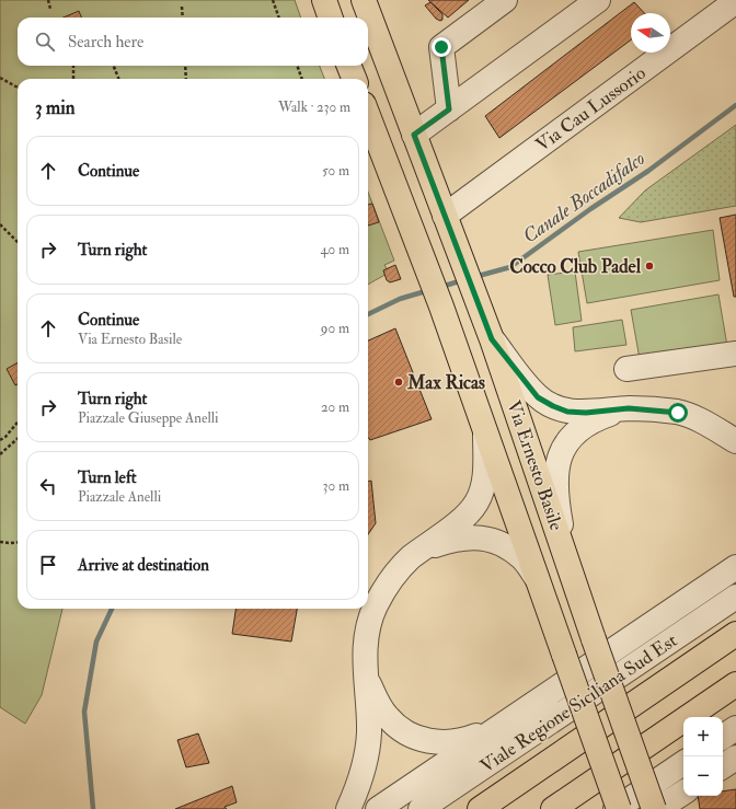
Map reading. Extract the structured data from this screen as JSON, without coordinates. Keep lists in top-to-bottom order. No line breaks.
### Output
{"streets":{"main road":["Via Ernesto Basile","Viale Regione Siciliana Sud Est"],"street":["Via Cau Lussorio"]},"crossings":[["Via Cau Lussorio","Via Ernesto Basile"]],"water":["Canale Boccadifalco"],"places":["Cocco Club Padel","Max Ricas"],"north":"left","page":{"search":"Search here","heading":["3 min","Walk · 230 m"],"list":[["Continue","50 m"],["Turn right","40 m"],["Continue","Via Ernesto Basile","90 m"],["Turn right","Piazzale Giuseppe Anelli","20 m"],["Turn left","Piazzale Anelli","30 m"],"Arrive at destination"],"map_buttons":["+","−"]}}
